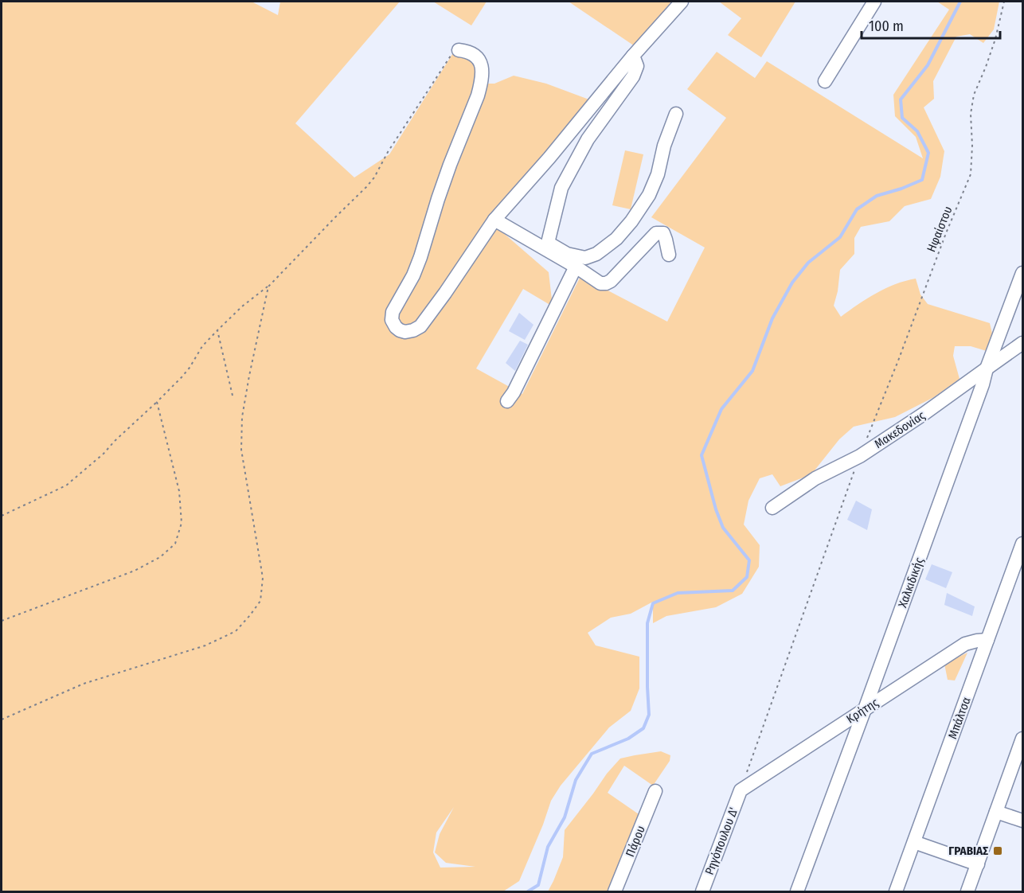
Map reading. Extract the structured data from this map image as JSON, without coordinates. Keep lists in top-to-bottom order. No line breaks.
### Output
{"streets":{"street":["Μακεδονίας","Χαλκιδικής","Κρήτης","Μπάλτσα","Πάρου","Ρηγόπουλου Δ'"],"path":["Ηφαίστου"]},"crossings":[["Μακεδονίας","Χαλκιδικής"],["Χαλκιδικής","Κρήτης"],["Κρήτης","Μπάλτσα"],["Κρήτης","Ρηγόπουλου Δ'"]],"places":{"transit":["ΓΡΑΒΙΑΣ"]},"scale_bar":"100 m"}
